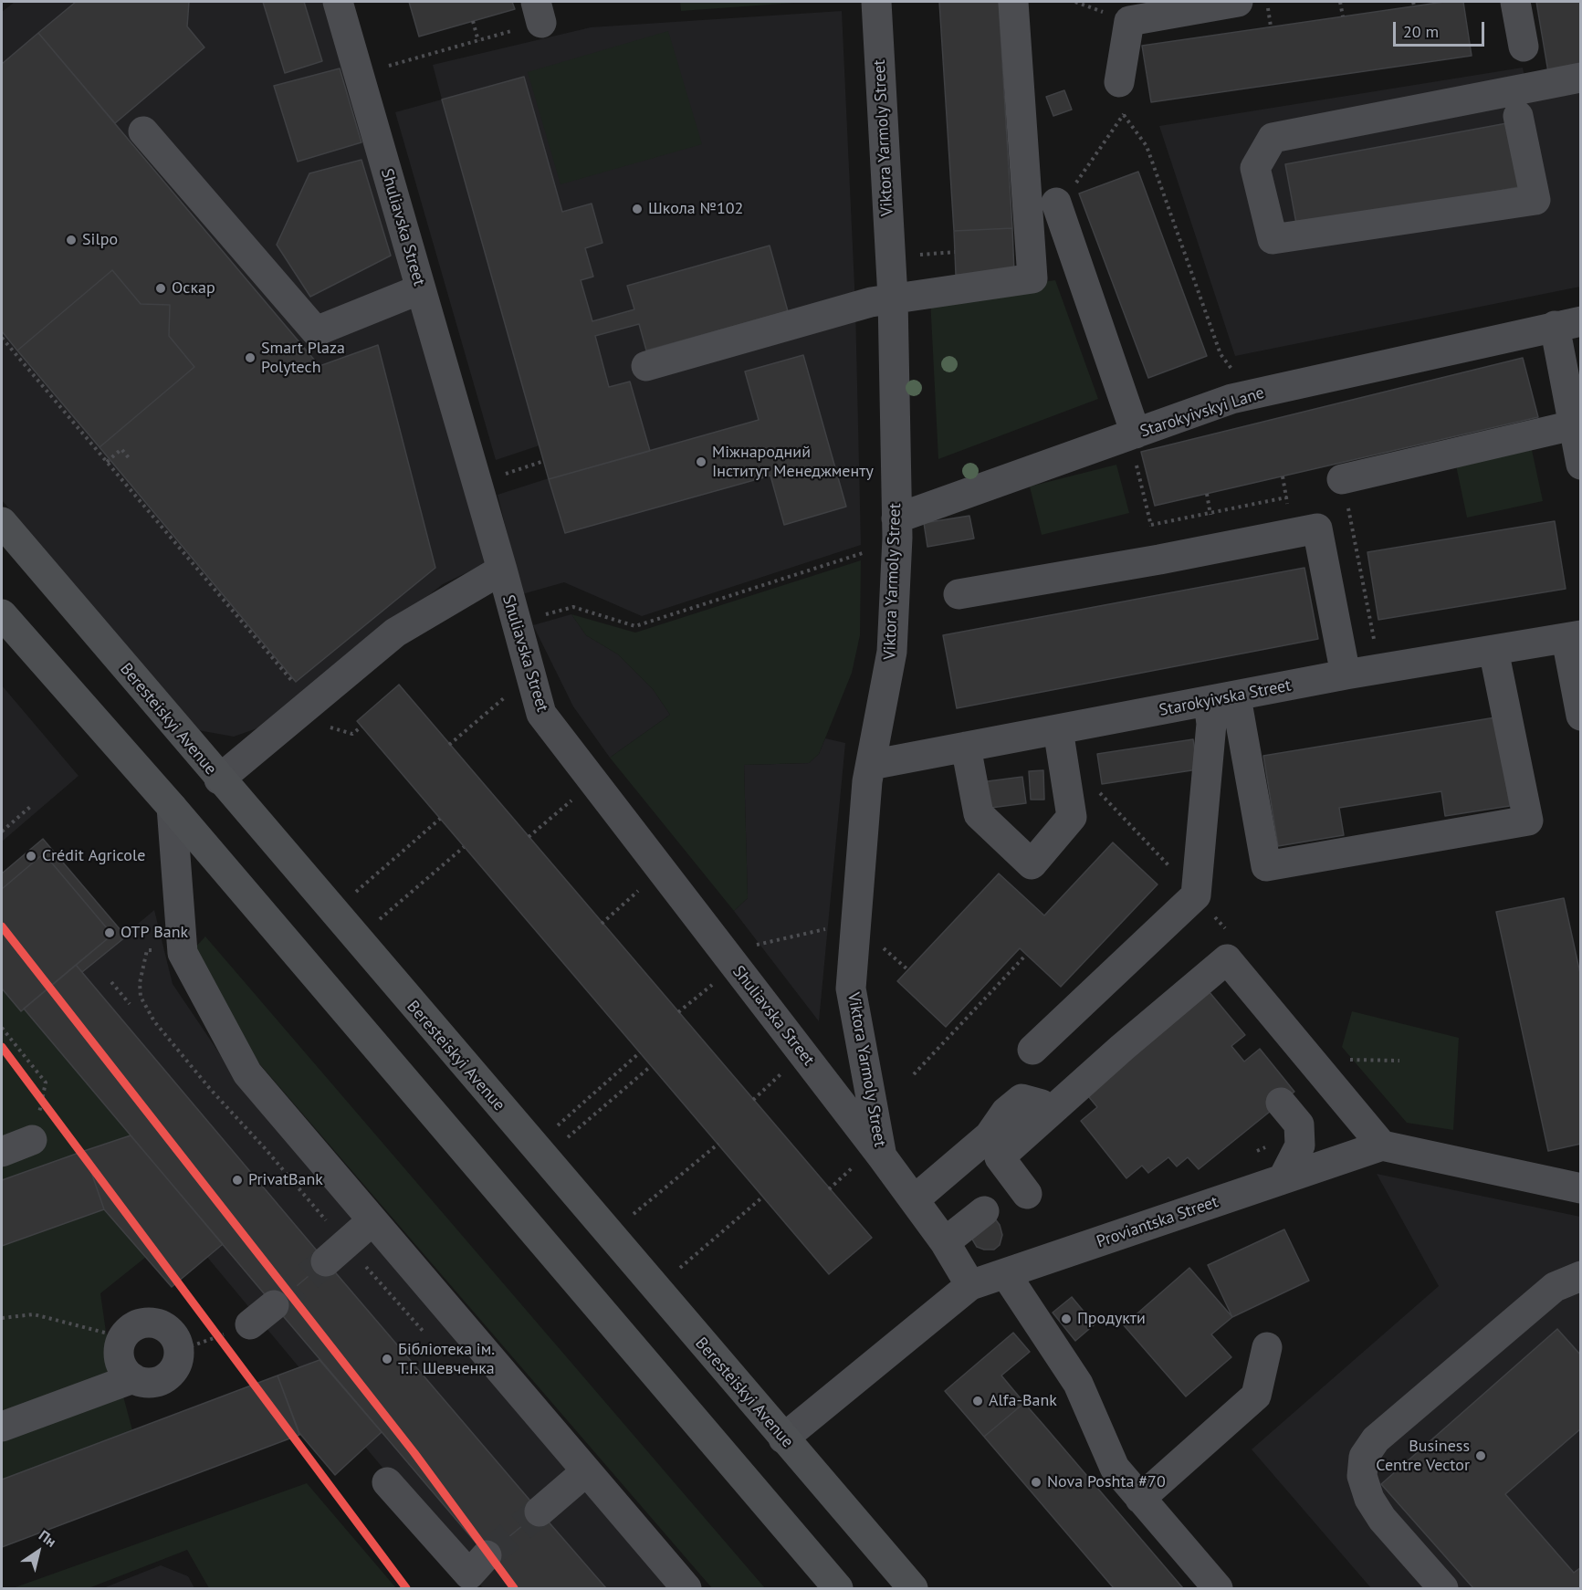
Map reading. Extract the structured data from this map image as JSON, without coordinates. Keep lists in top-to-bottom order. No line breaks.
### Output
{"streets":{"main road":["Beresteiskyi Avenue"],"street":["Viktora Yarmoly Street","Shuliavska Street","Starokyivskyi Lane","Starokyivska Street","Proviantska Street"]},"crossings":[["Viktora Yarmoly Street","Shuliavska Street"],["Viktora Yarmoly Street","Starokyivskyi Lane"],["Viktora Yarmoly Street","Starokyivska Street"],["Shuliavska Street","Proviantska Street"],["Beresteiskyi Avenue","Proviantska Street"]],"places":["Школа №102","Silpo","Оскар","Smart Plaza Polytech","Міжнародний Інститут Менеджменту","Crédit Agricole","OTP Bank","PrivatBank","Продукти","Бібліотека ім. Т.Г. Шевченка","Alfa-Bank","Business Centre Vector","Nova Poshta #70"],"scale_bar":"20 m","north":"top right"}
